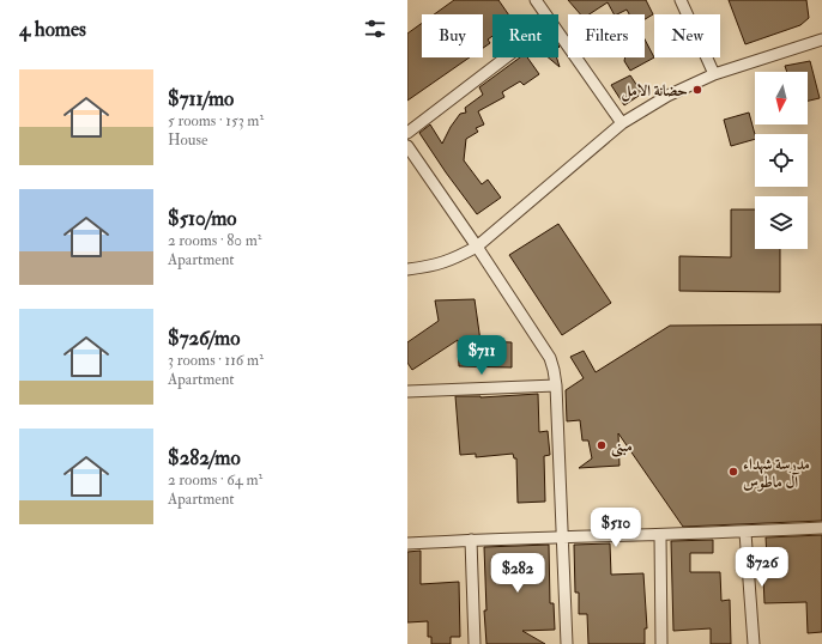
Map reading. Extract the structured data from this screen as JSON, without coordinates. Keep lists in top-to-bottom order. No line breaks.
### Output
{"places":["حضانة الامل","مبنى","مدرسة شهداء آل ماطوس"],"north":"bottom","page":{"heading":"4 homes","chip":["Buy","Rent","Filters","New"],"list":[{"name":"$711/mo","note":"5 rooms · 153 m² · House"},{"name":"$510/mo","note":"2 rooms · 80 m² · Apartment"},{"name":"$726/mo","note":"3 rooms · 116 m² · Apartment"},{"name":"$282/mo","note":"2 rooms · 64 m² · Apartment"}],"price":["$711","$510","$726","$282"]}}
